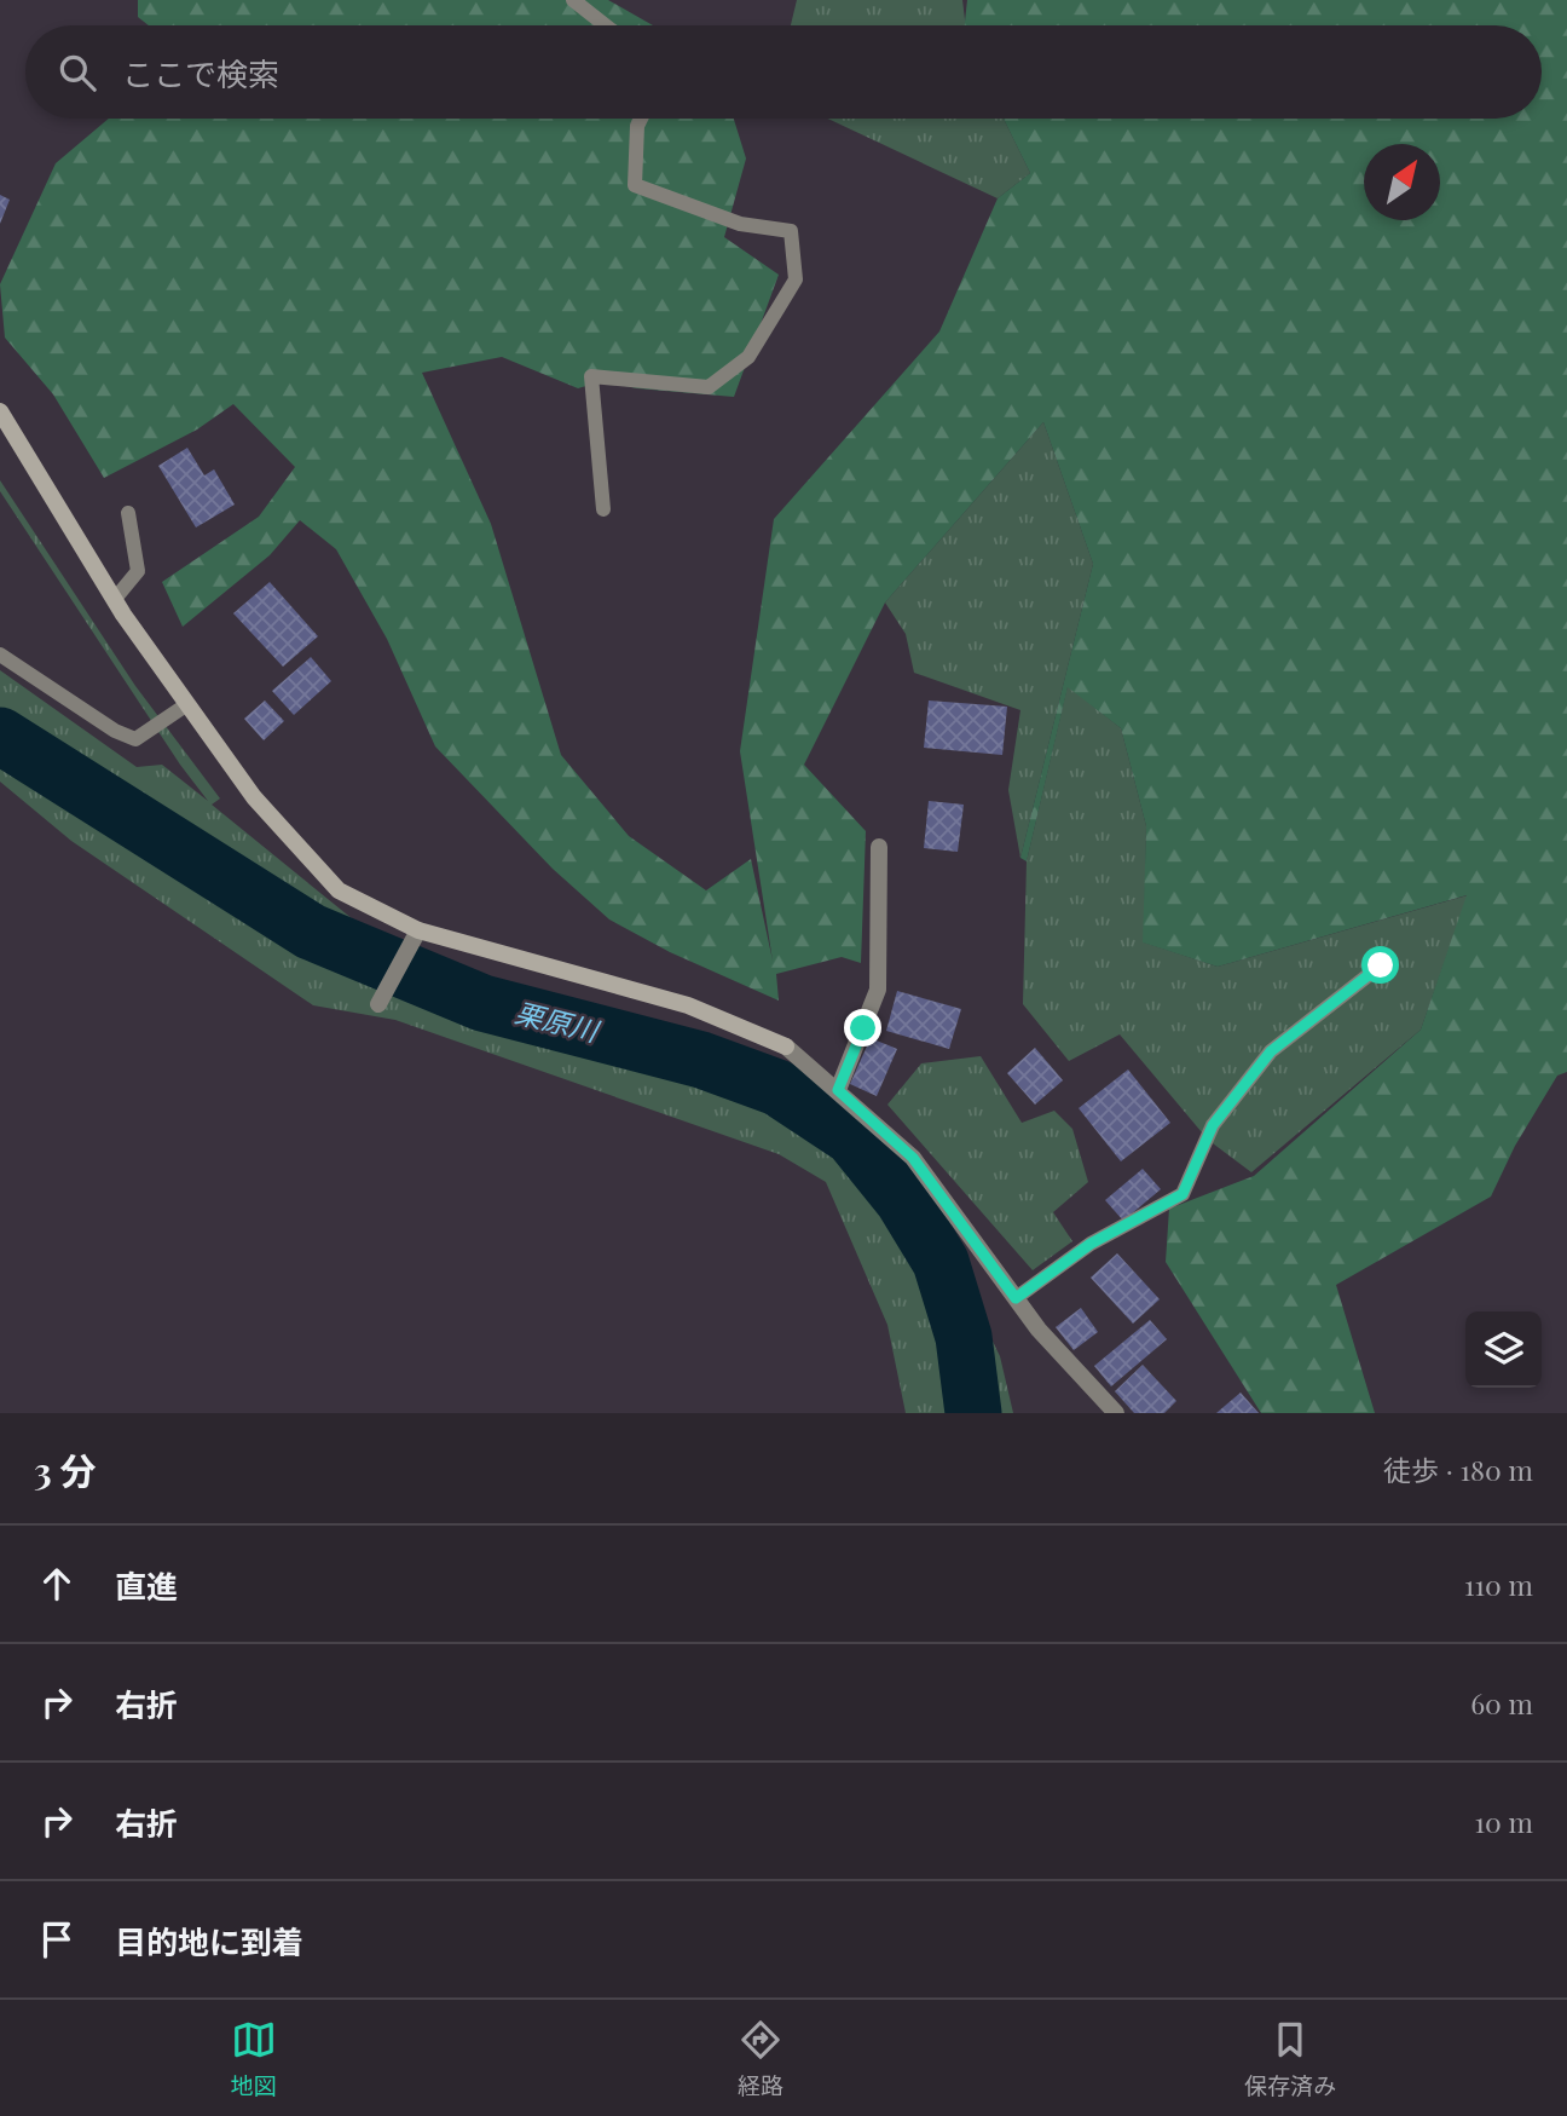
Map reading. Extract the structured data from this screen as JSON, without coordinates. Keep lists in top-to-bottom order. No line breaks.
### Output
{"water":["栗原川"],"north":"top right","page":{"search":"ここで検索","heading":["3 分","徒歩 · 180 m"],"list":[["直進","110 m"],["右折","60 m"],["右折","10 m"],"目的地に到着"],"nav":["地図","経路","保存済み"]}}
